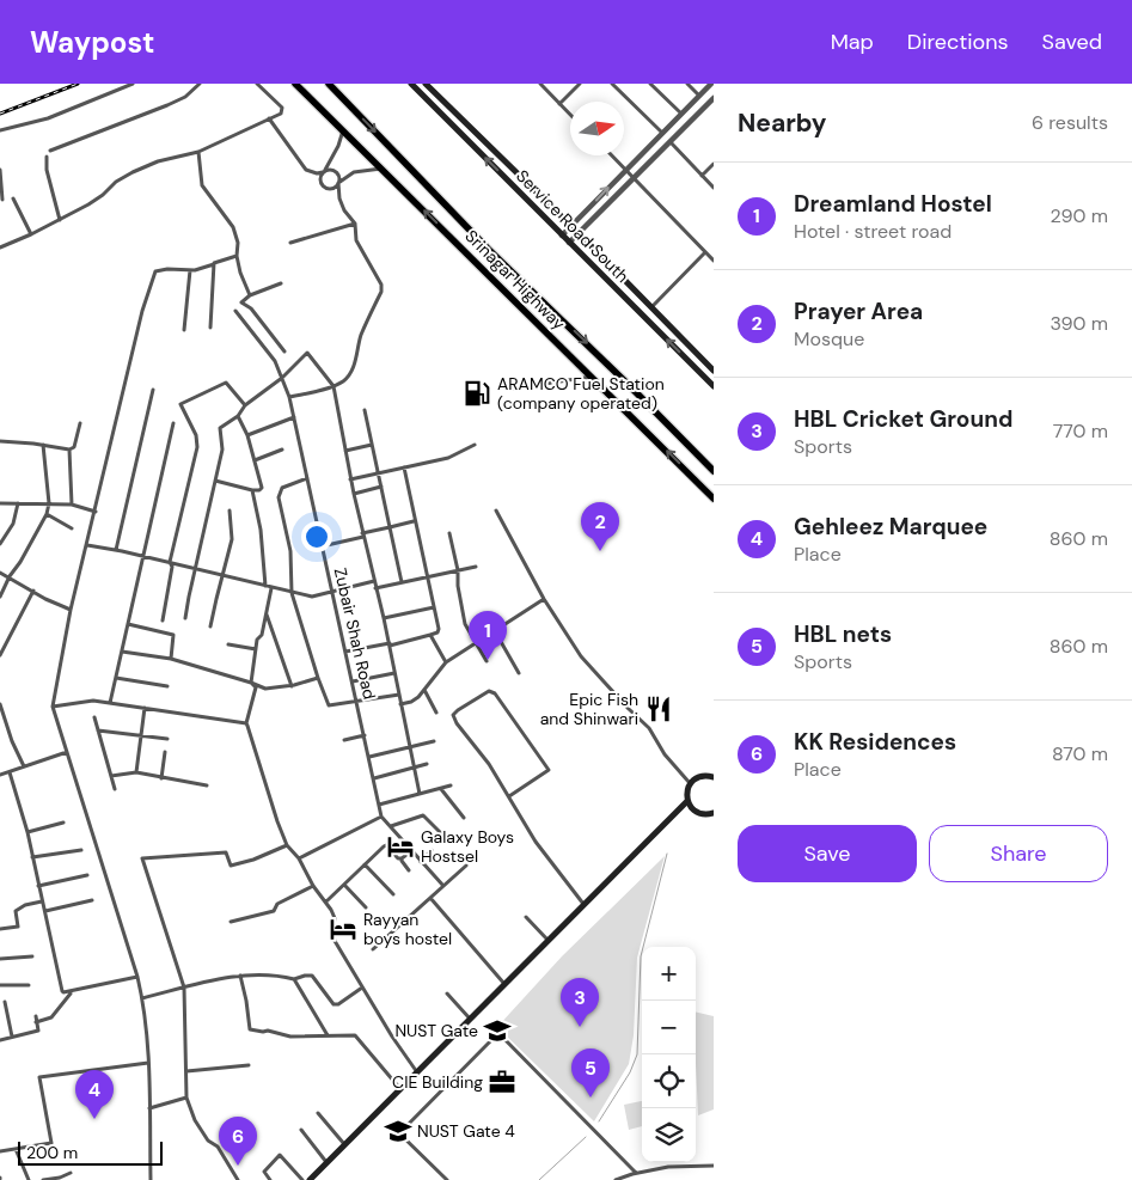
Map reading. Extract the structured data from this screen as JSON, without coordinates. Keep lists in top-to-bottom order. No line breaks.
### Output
{"streets":{"highway":["Srinagar Highway"],"main road":["Service Road South"],"street":["Zubair Shah Road"]},"places":{"fuel station":["ARAMCO Fuel Station (company operated)"],"restaurant":["Epic Fish and Shinwari"],"hotel":["Galaxy Boys Hostsel","Rayyan boys hostel"],"school or university":["NUST Gate","NUST Gate 4"],"office":["CIE Building"]},"scale_bar":"200 m","north":"right","page":{"header":"Waypost","nav":["Map","Directions","Saved"],"heading":["Nearby","6 results"],"list":[{"mark":"1","name":"Dreamland Hostel","note":"Hotel · street road","value":"290 m"},{"mark":"2","name":"Prayer Area","note":"Mosque","value":"390 m"},{"mark":"3","name":"HBL Cricket Ground","note":"Sports","value":"770 m"},{"mark":"4","name":"Gehleez Marquee","note":"Place","value":"860 m"},{"mark":"5","name":"HBL nets","note":"Sports","value":"860 m"},{"mark":"6","name":"KK Residences","note":"Place","value":"870 m"}],"pins":["2","1","3","5","4","6"],"buttons":["Save","Share"],"map_buttons":["+","−"],"scale":"200 m"}}
